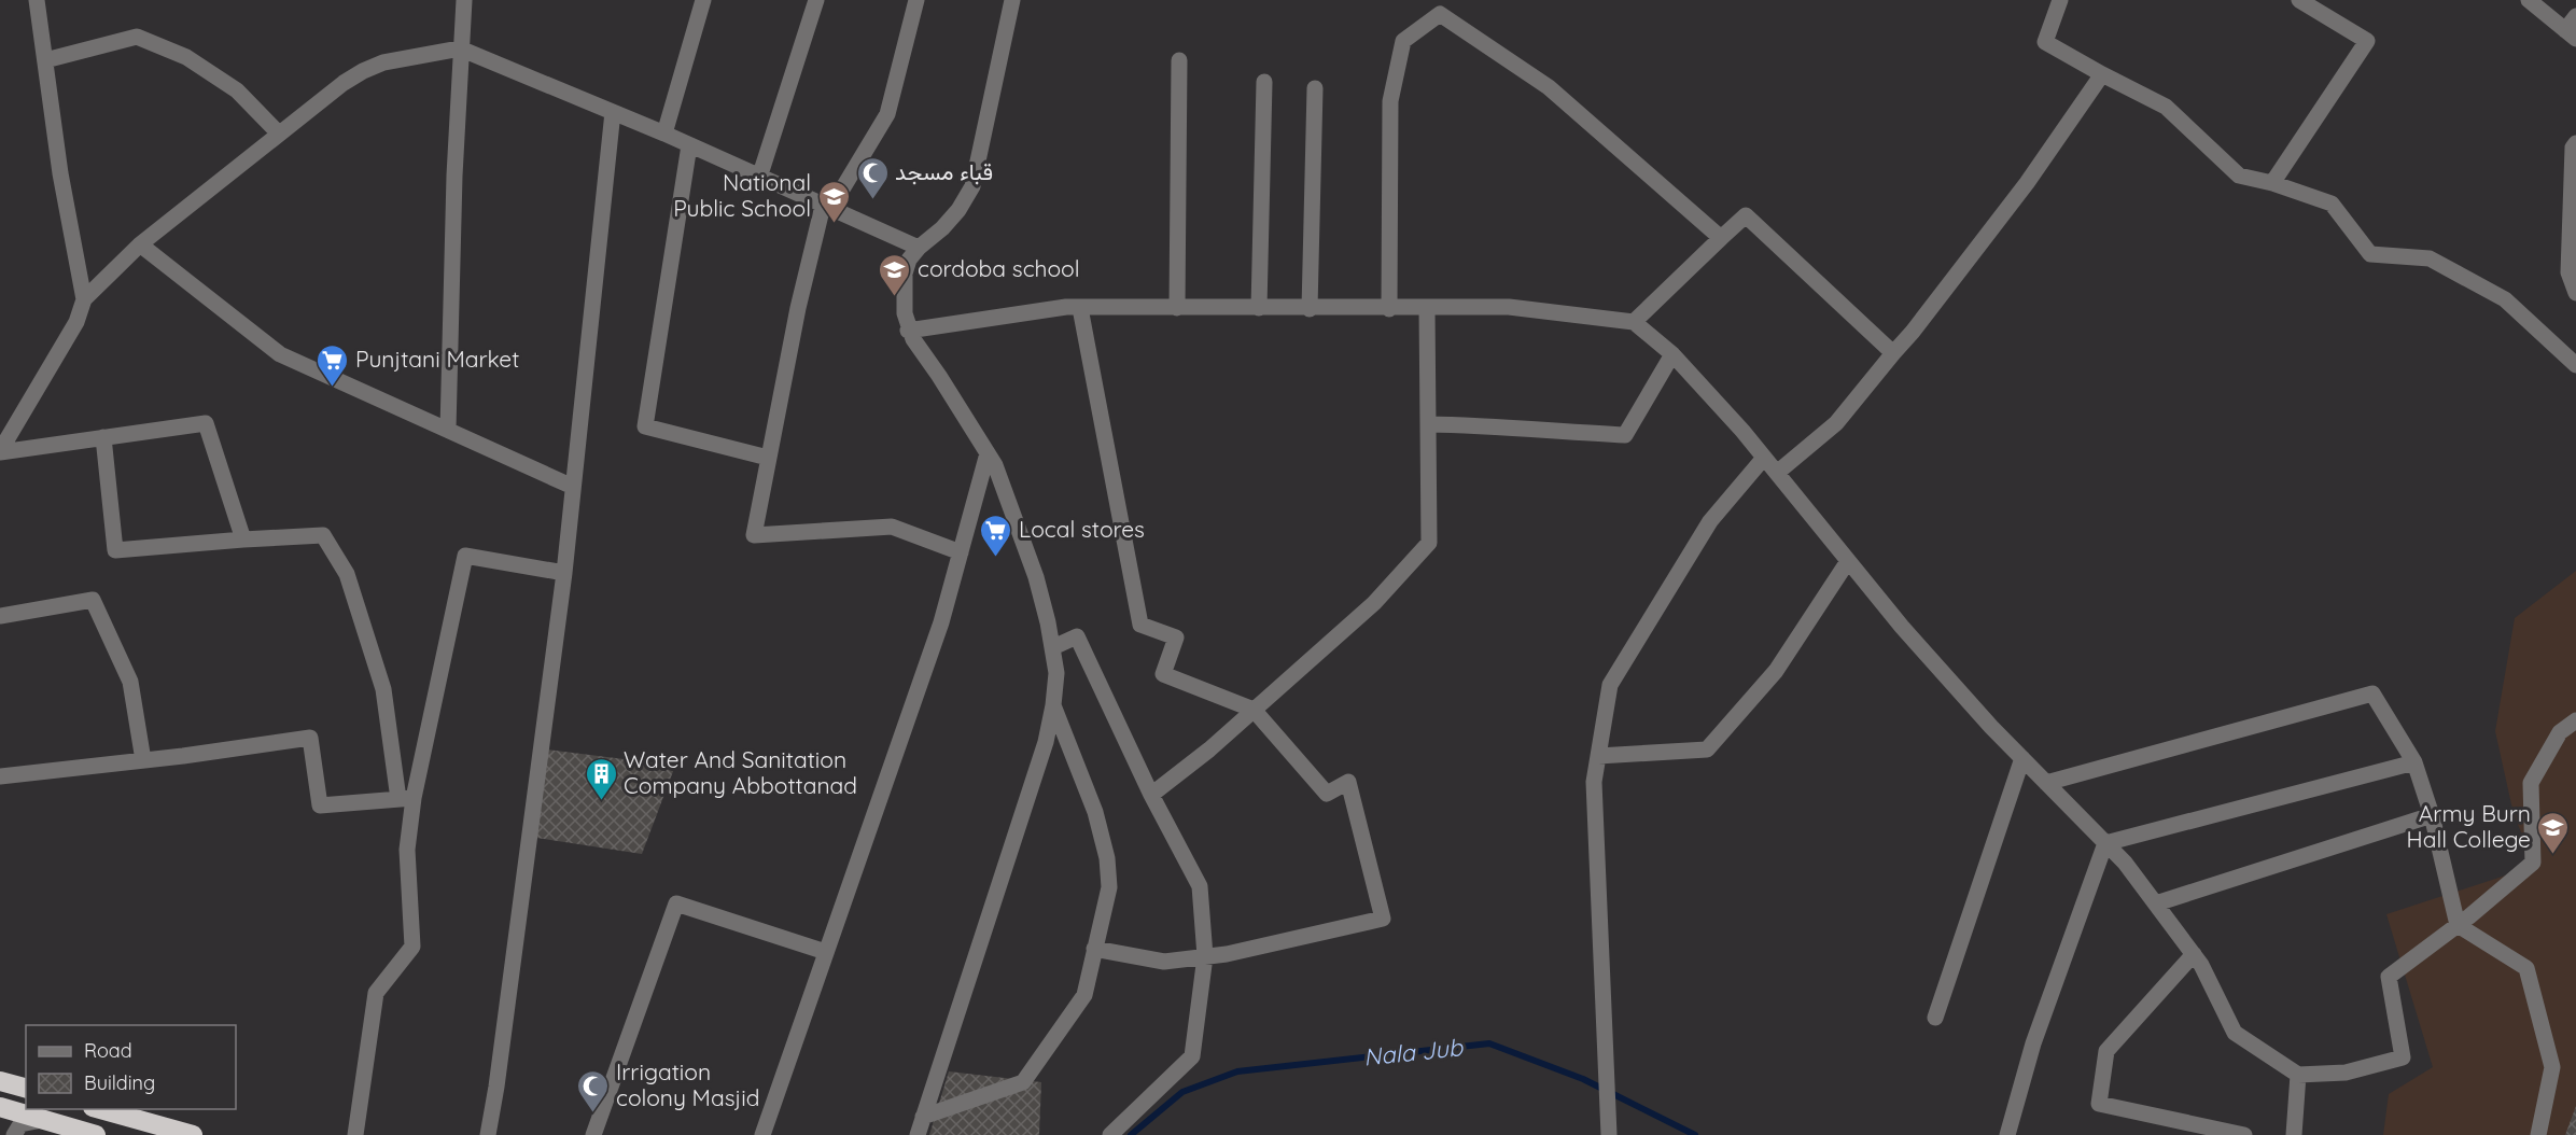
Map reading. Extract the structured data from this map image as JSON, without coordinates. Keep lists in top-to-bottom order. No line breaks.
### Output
{"water":["Nala Jub"],"places":{"mosque":["قباء مسجد","Irrigation colony Masjid"],"school or university":["National Public School","cordoba school","Army Burn Hall College"],"supermarket":["Punjtani Market","Local stores"],"building":["Water And Sanitation Company Abbottanad"]},"legend":["Road","Building"]}
